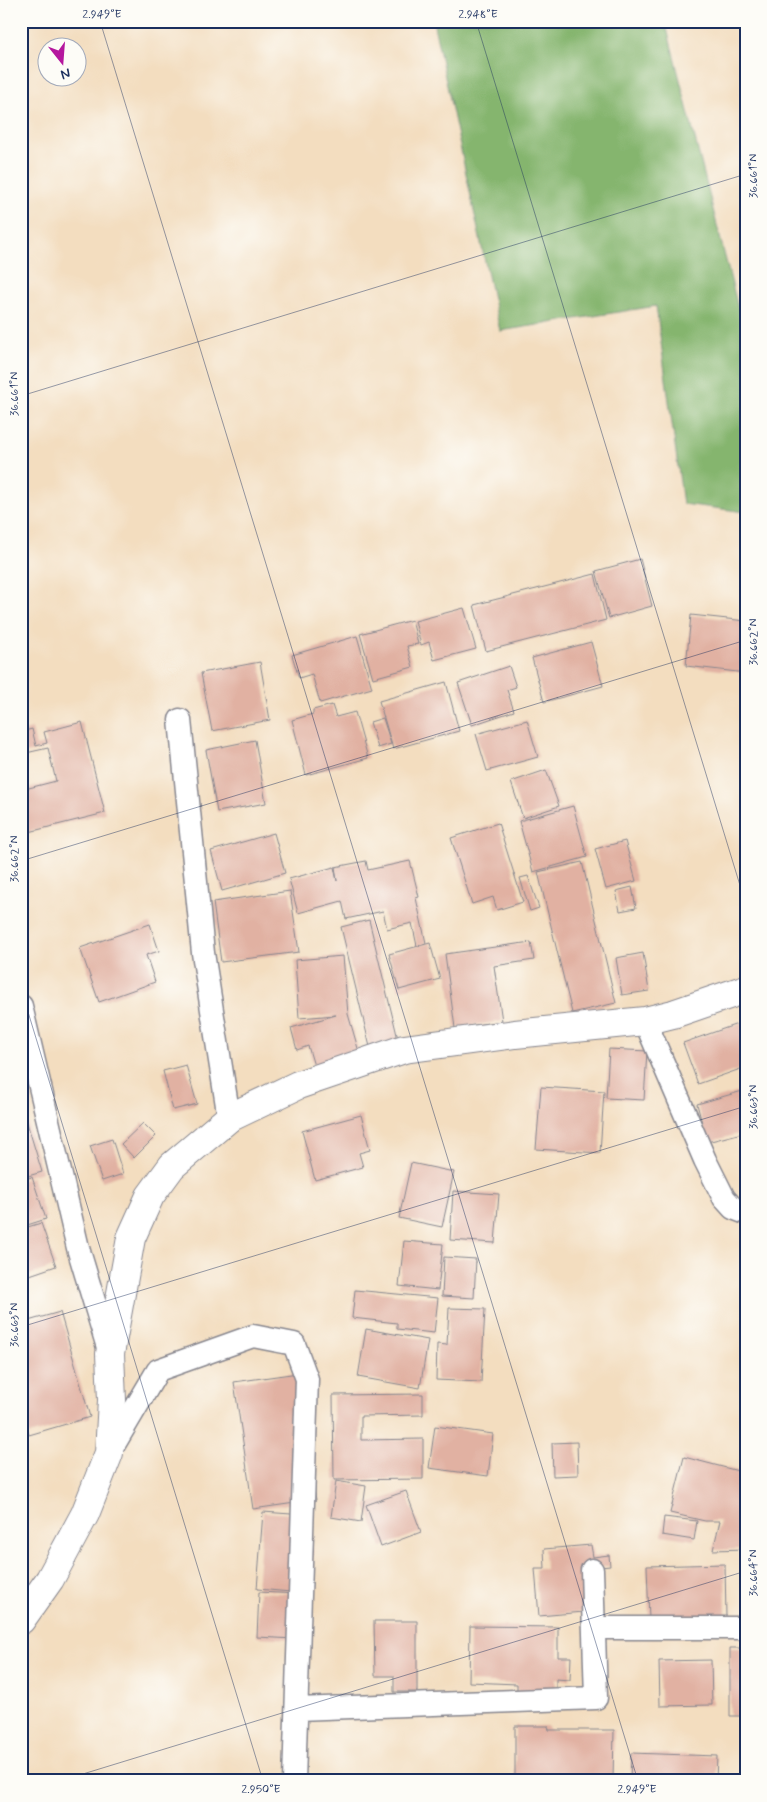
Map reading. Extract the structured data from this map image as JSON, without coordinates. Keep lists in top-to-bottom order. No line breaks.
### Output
{"north":"bottom","coordinates":["2.949°E","2.948°E","36.661°N","36.662°N","36.663°N","36.664°N","2.950°E"]}
